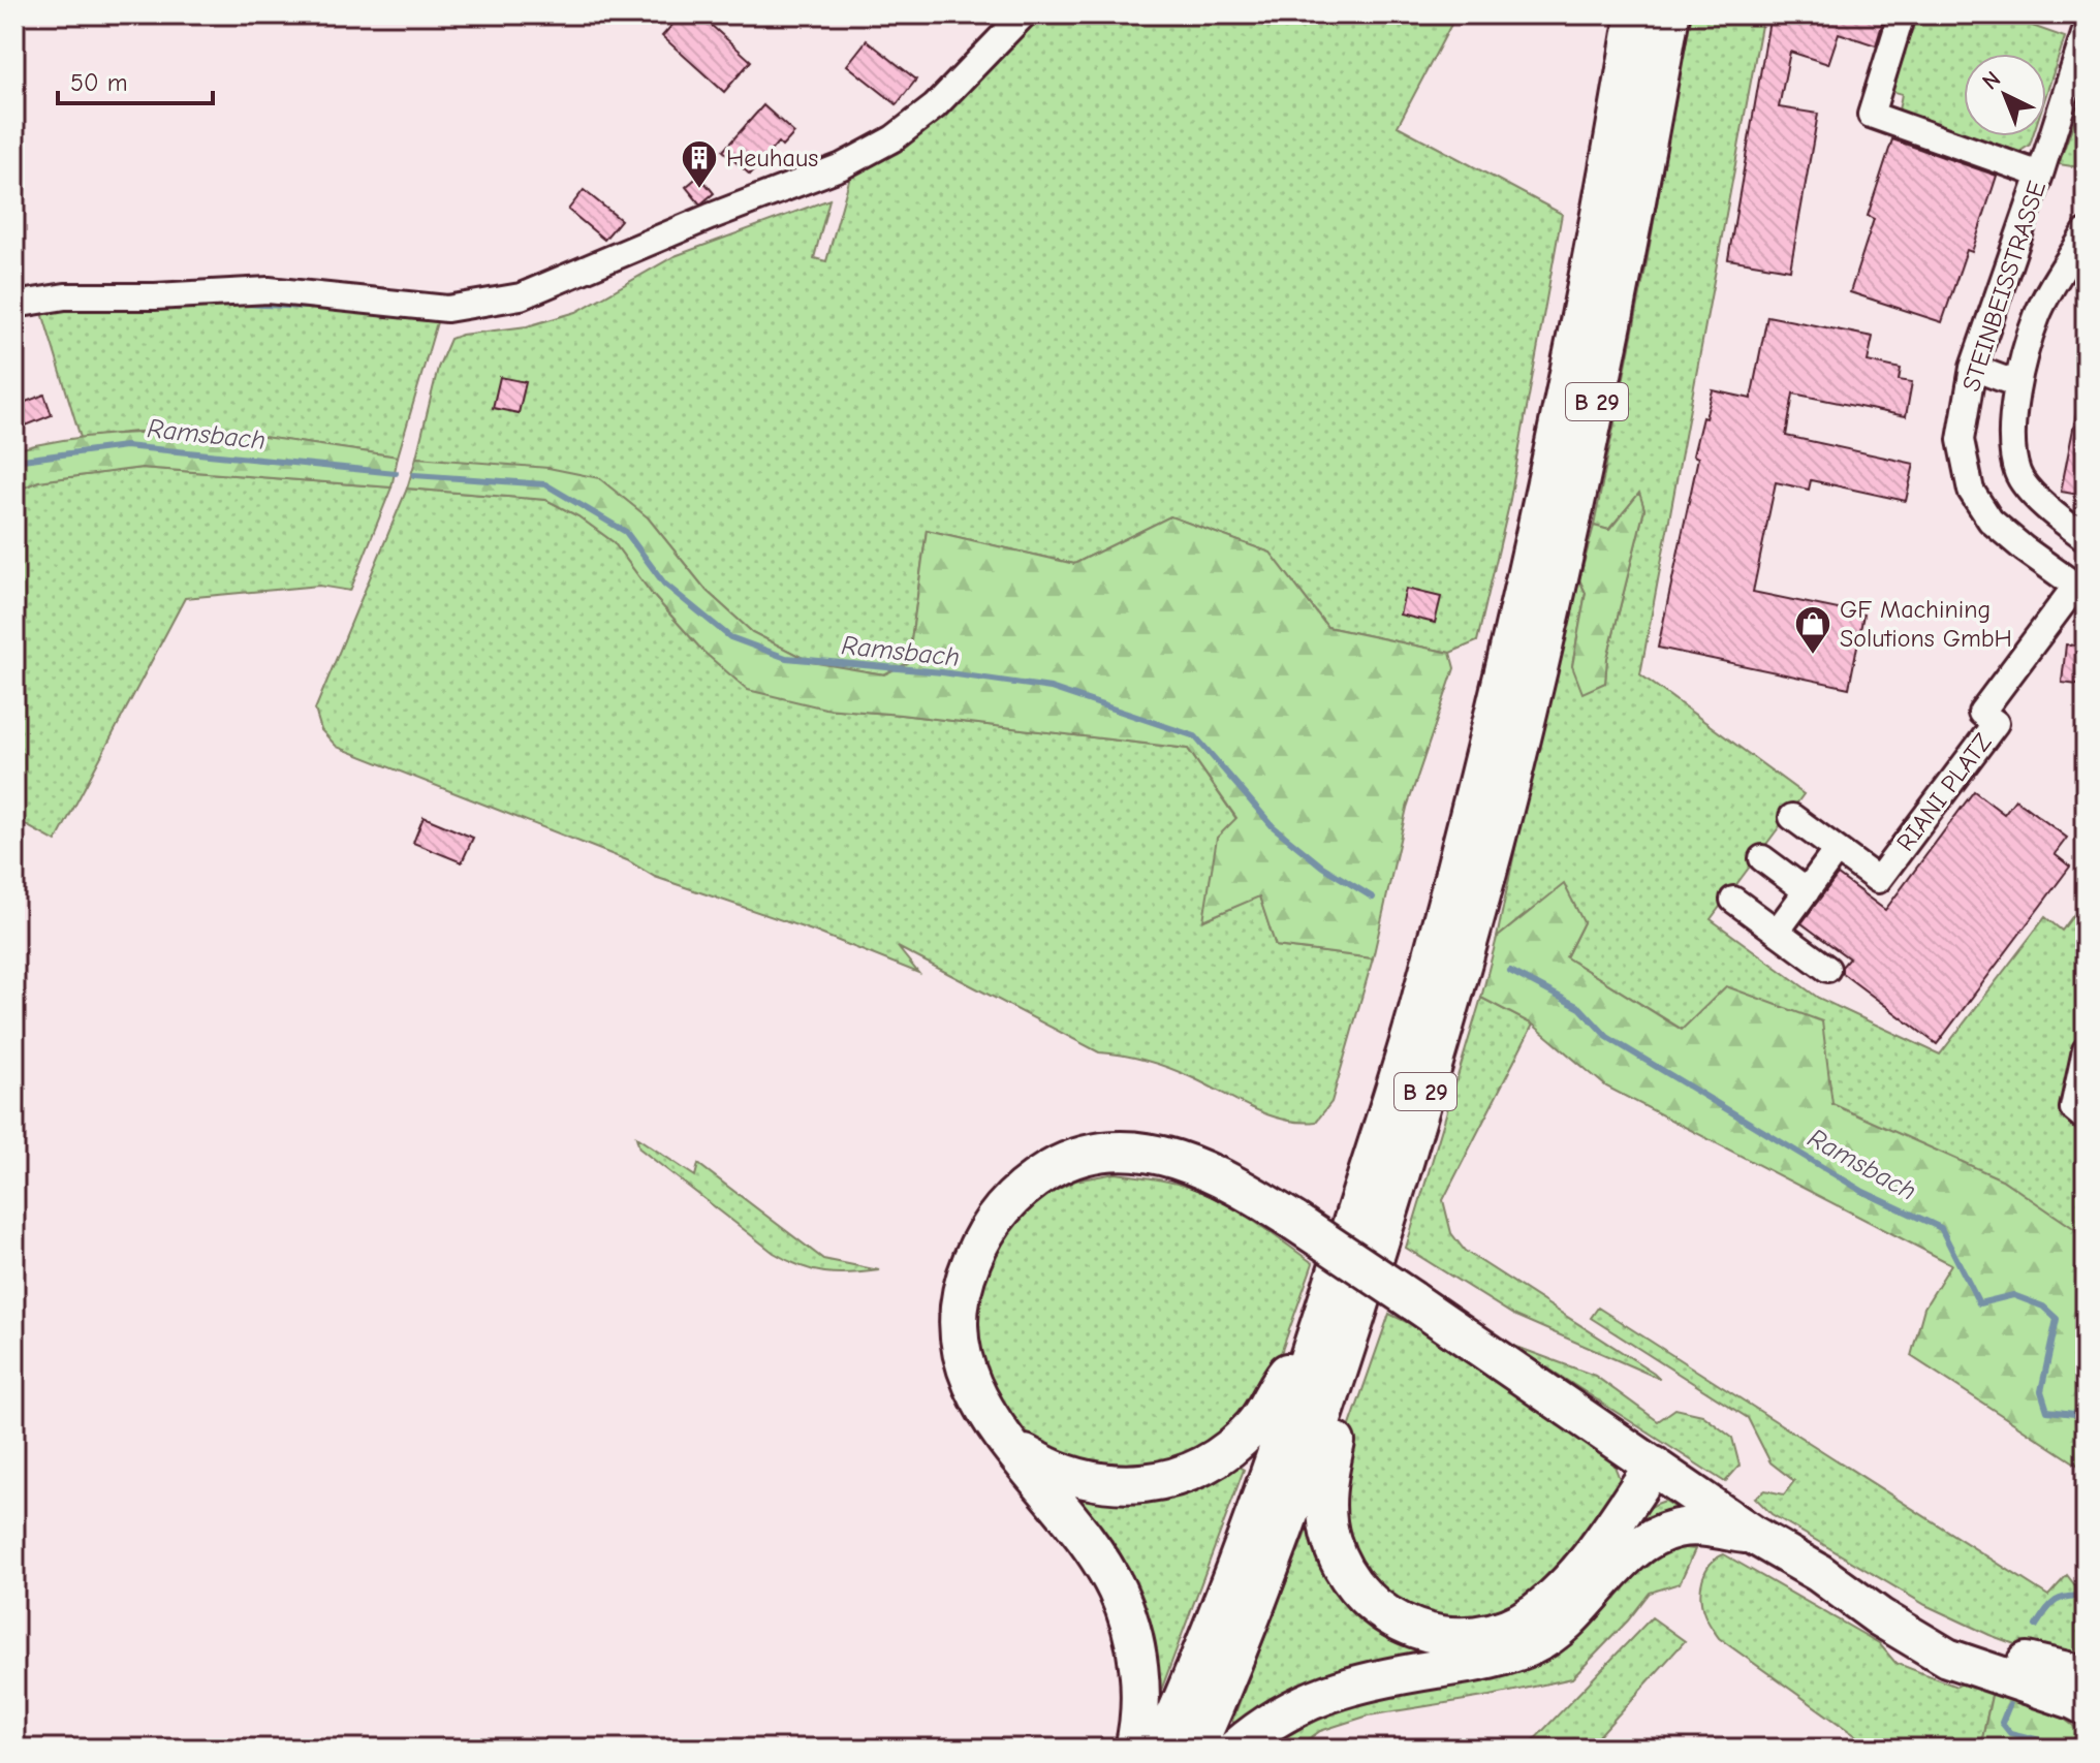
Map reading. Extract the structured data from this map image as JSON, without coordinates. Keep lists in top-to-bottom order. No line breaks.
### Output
{"streets":{"highway":["B 29"],"street":["STEINBEISSTRASSE","RIANI PLATZ"]},"crossings":[["STEINBEISSTRASSE","RIANI PLATZ"]],"water":["Ramsbach"],"places":{"building":["Heuhaus"],"shop":["GF Machining Solutions GmbH"]},"scale_bar":"50 m","north":"top left"}
